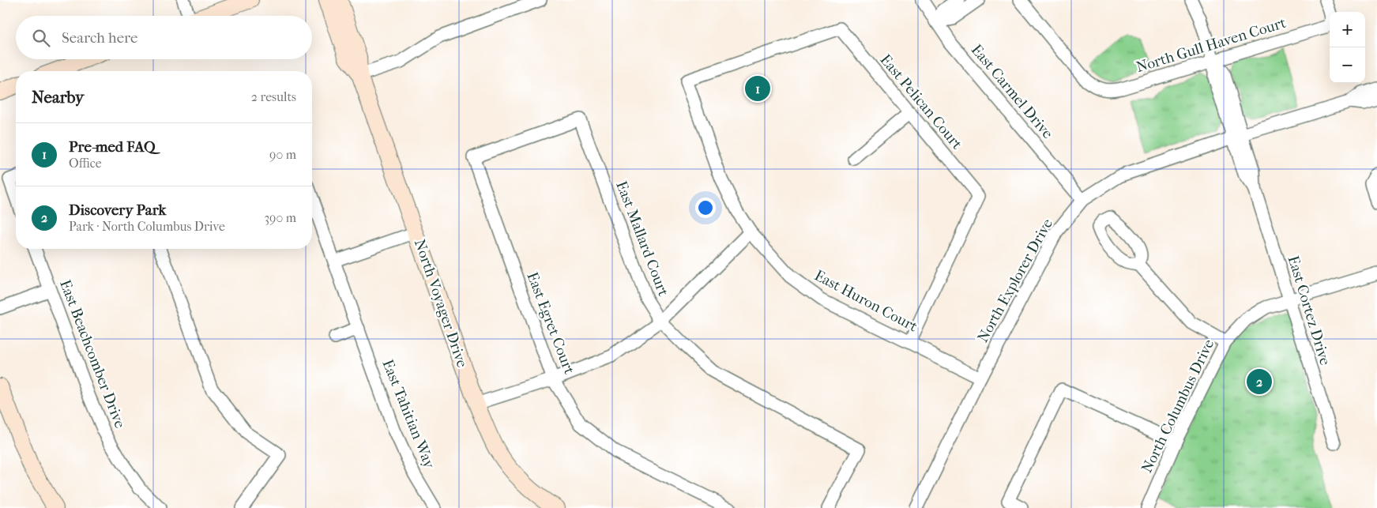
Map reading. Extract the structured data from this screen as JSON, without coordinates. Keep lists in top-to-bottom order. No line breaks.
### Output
{"streets":{"street":["North Gull Haven Court","East Carmel Drive","East Pelican Court","East Mallard Court","North Explorer Drive","East Huron Court","North Voyager Drive","East Cortez Drive","East Egret Court","East Beachcomber Drive","North Columbus Drive","East Tahitian Way"]},"crossings":[["North Gull Haven Court","East Cortez Drive"],["East Carmel Drive","North Explorer Drive"],["East Pelican Court","East Huron Court"],["East Mallard Court","East Egret Court"],["North Explorer Drive","East Huron Court"],["North Explorer Drive","East Cortez Drive"],["East Cortez Drive","North Columbus Drive"]],"page":{"map_buttons":["+","−"],"search":"Search here","heading":["Nearby","2 results"],"pins":["1","2"],"list":[{"mark":"1","name":"Pre-med FAQ","note":"Office","value":"90 m"},{"mark":"2","name":"Discovery Park","note":"Park · North Columbus Drive","value":"390 m"}]}}
